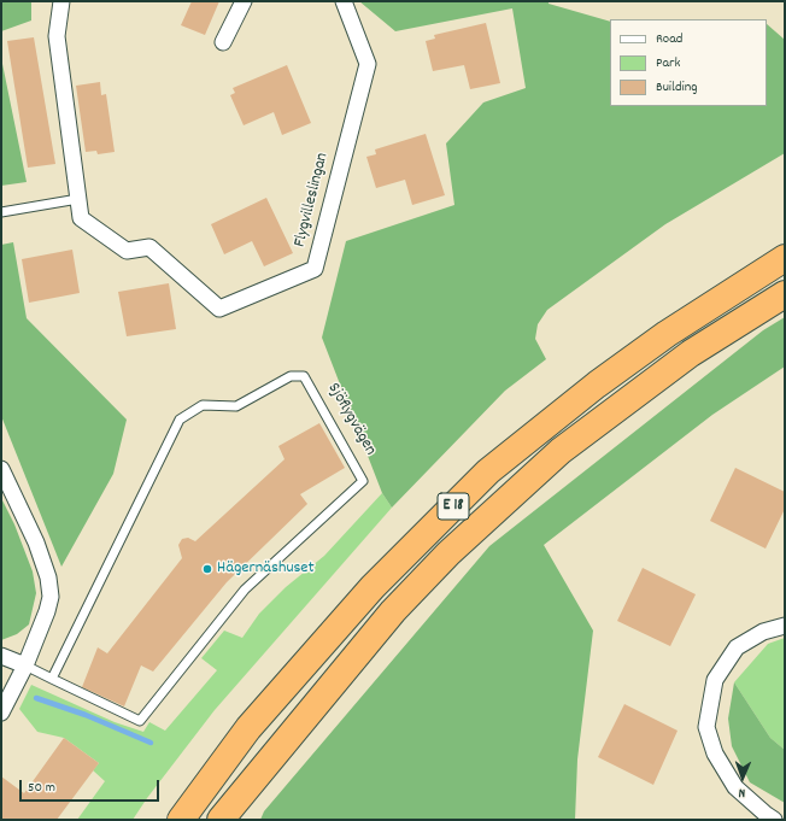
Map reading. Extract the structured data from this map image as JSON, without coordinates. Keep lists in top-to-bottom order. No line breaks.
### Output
{"streets":{"highway":["E 18"],"street":["Flygvilleslingan"],"lane":["Sjöflygvägen"]},"places":["Hägernäshuset"],"legend":["Road","Park","Building"],"scale_bar":"50 m","north":"bottom"}
